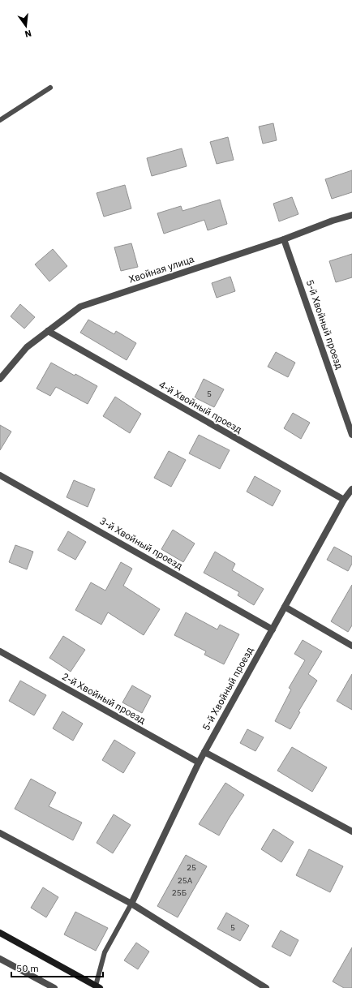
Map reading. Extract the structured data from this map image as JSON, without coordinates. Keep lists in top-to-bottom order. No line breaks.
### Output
{"streets":{"street":["Хвойная улица","5-й Хвойный проезд","4-й Хвойный проезд","3-й Хвойный проезд","2-й Хвойный проезд"]},"crossings":[["Хвойная улица","5-й Хвойный проезд"],["Хвойная улица","4-й Хвойный проезд"],["5-й Хвойный проезд","4-й Хвойный проезд"],["5-й Хвойный проезд","3-й Хвойный проезд"],["5-й Хвойный проезд","2-й Хвойный проезд"]],"house_numbers":["5","25","25А","25Б","5"],"scale_bar":"50 m","north":"bottom"}
